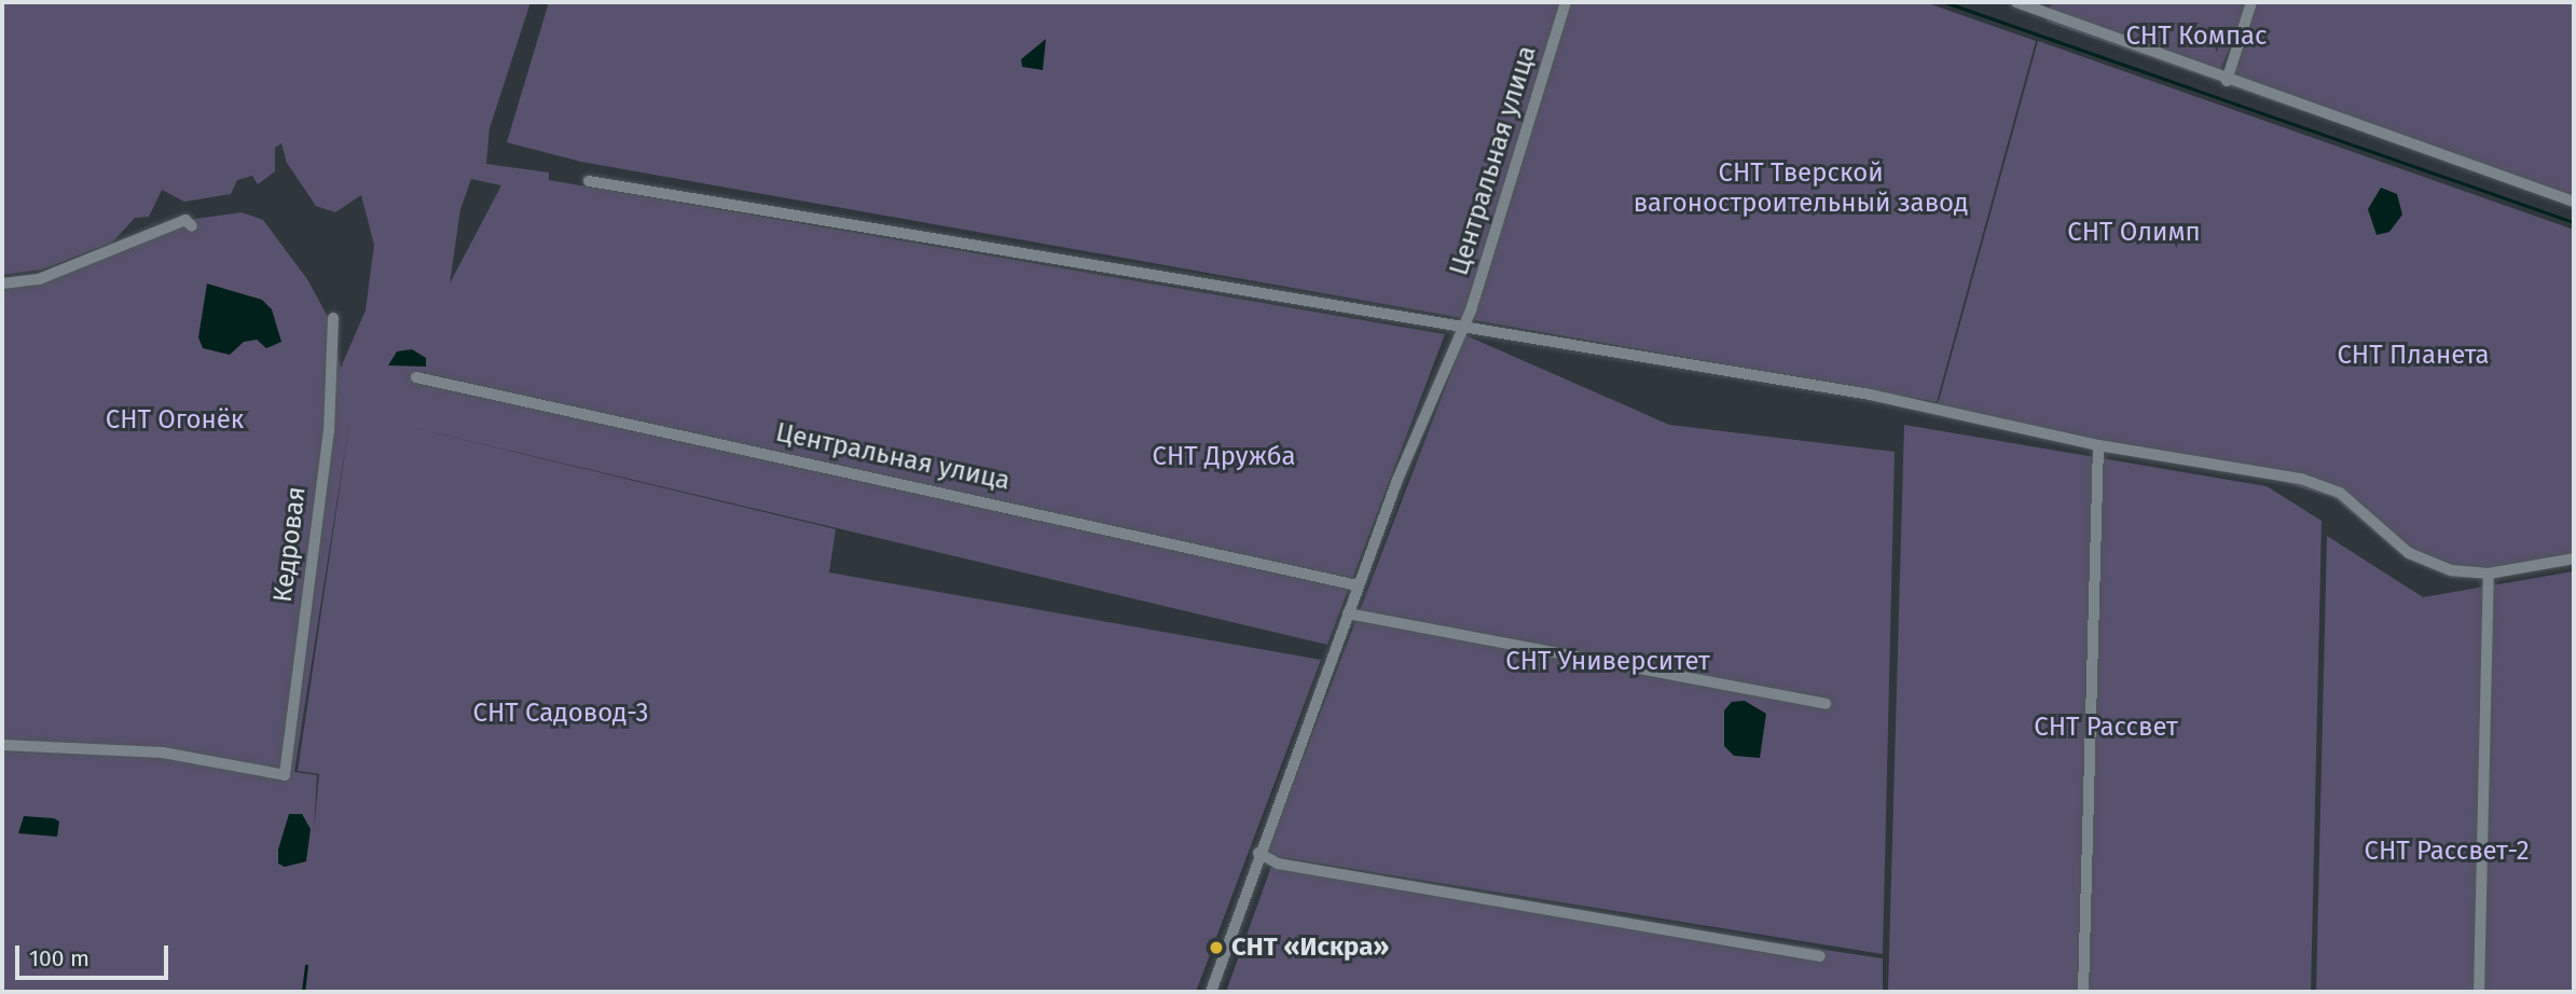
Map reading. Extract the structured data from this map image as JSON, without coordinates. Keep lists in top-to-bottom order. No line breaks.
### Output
{"streets":{"street":["Центральная улица","Кедровая"]},"parks":["СНТ Компас","СНТ Тверской вагоностроительный завод","СНТ Олимп","СНТ Планета","СНТ Огонёк","СНТ Дружба","СНТ Университет","СНТ Садовод-3","СНТ Рассвет","СНТ Рассвет-2"],"places":["СНТ «Искра»"],"scale_bar":"100 m"}
